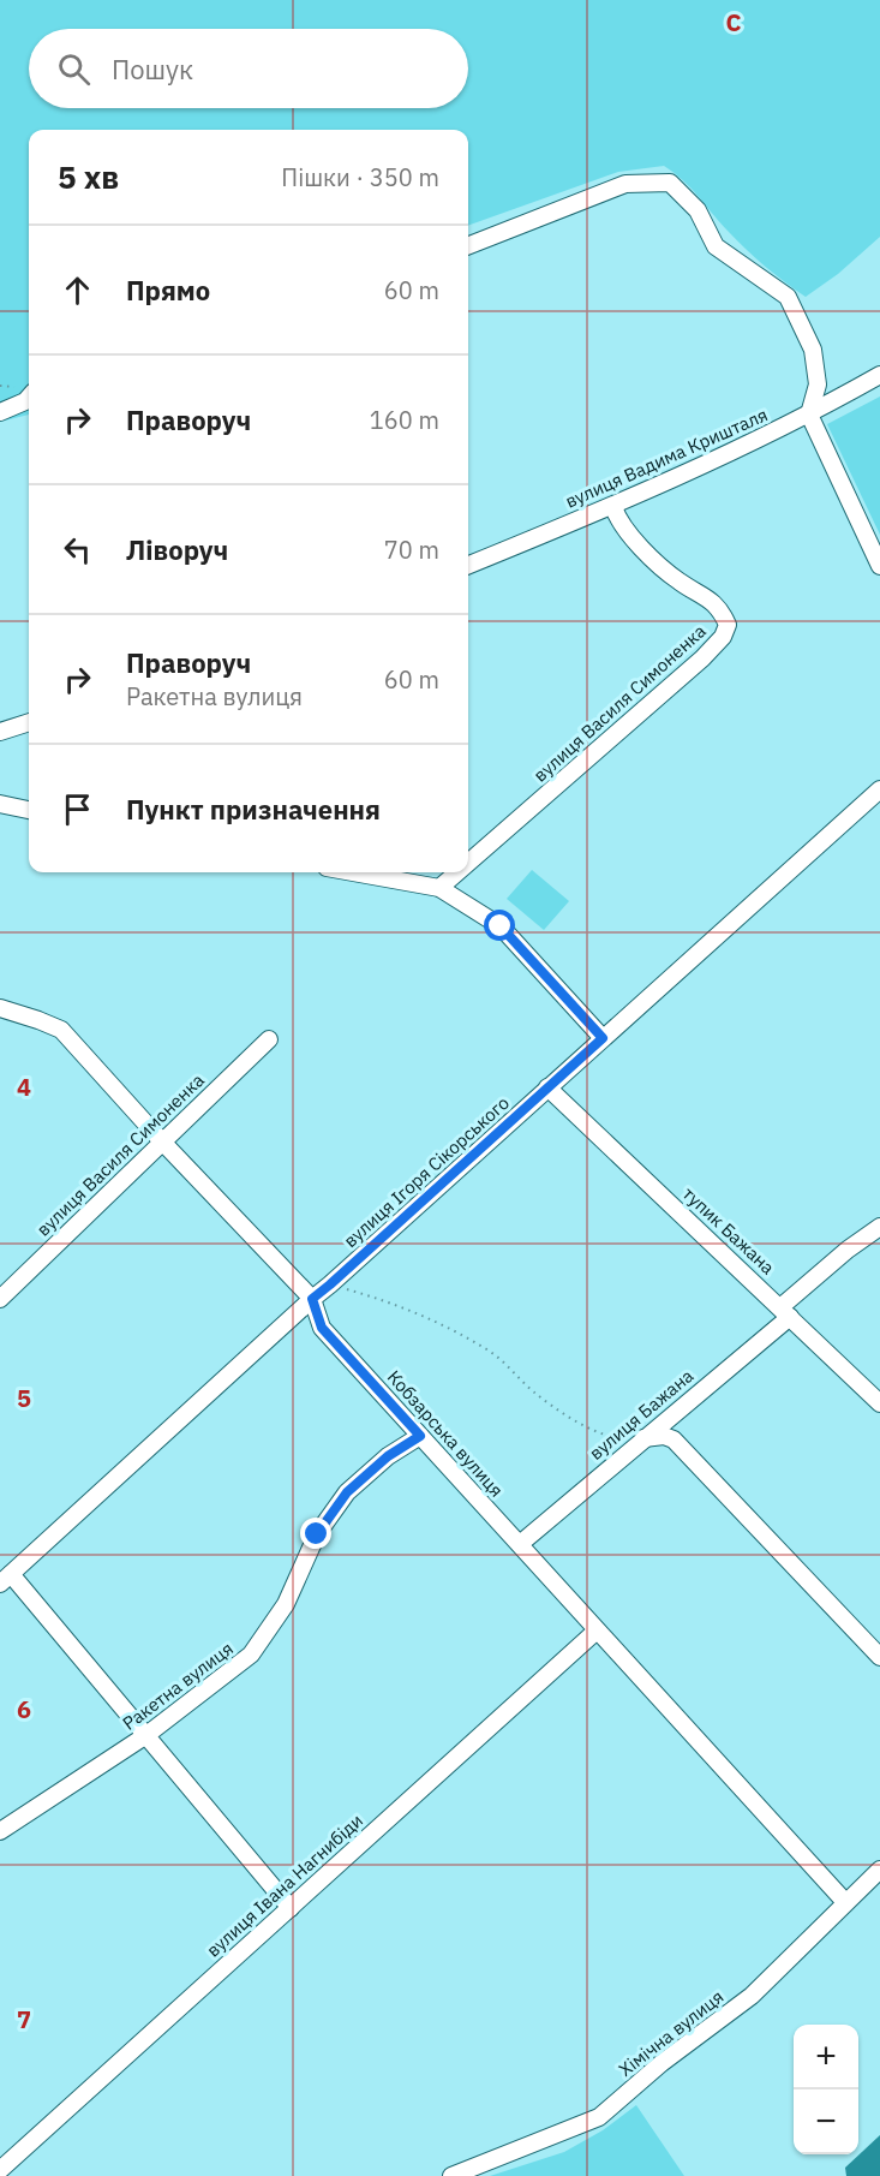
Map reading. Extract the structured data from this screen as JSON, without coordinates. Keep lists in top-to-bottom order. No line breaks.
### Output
{"streets":{"street":["вулиця Вадима Кришталя","вулиця Василя Симоненка","вулиця Ігоря Сікорського","тупик Бажана","вулиця Бажана","Кобзарська вулиця","Ракетна вулиця","вулиця Івана Нагнибіди","Хімічна вулиця"]},"crossings":[["вулиця Вадима Кришталя","вулиця Василя Симоненка"],["вулиця Василя Симоненка","Кобзарська вулиця"],["вулиця Ігоря Сікорського","тупик Бажана"],["вулиця Ігоря Сікорського","Кобзарська вулиця"],["тупик Бажана","вулиця Бажана"],["вулиця Бажана","Кобзарська вулиця"],["Кобзарська вулиця","Ракетна вулиця"],["Кобзарська вулиця","вулиця Івана Нагнибіди"],["Кобзарська вулиця","Хімічна вулиця"]],"page":{"search":"Пошук","heading":["5 хв","Пішки · 350 m"],"list":[["Прямо","60 m"],["Праворуч","160 m"],["Ліворуч","70 m"],["Праворуч","Ракетна вулиця","60 m"],"Пункт призначення"],"map_buttons":["+","−"]},"grid":{"columns":["C"],"rows":["4","5","6","7"]}}
